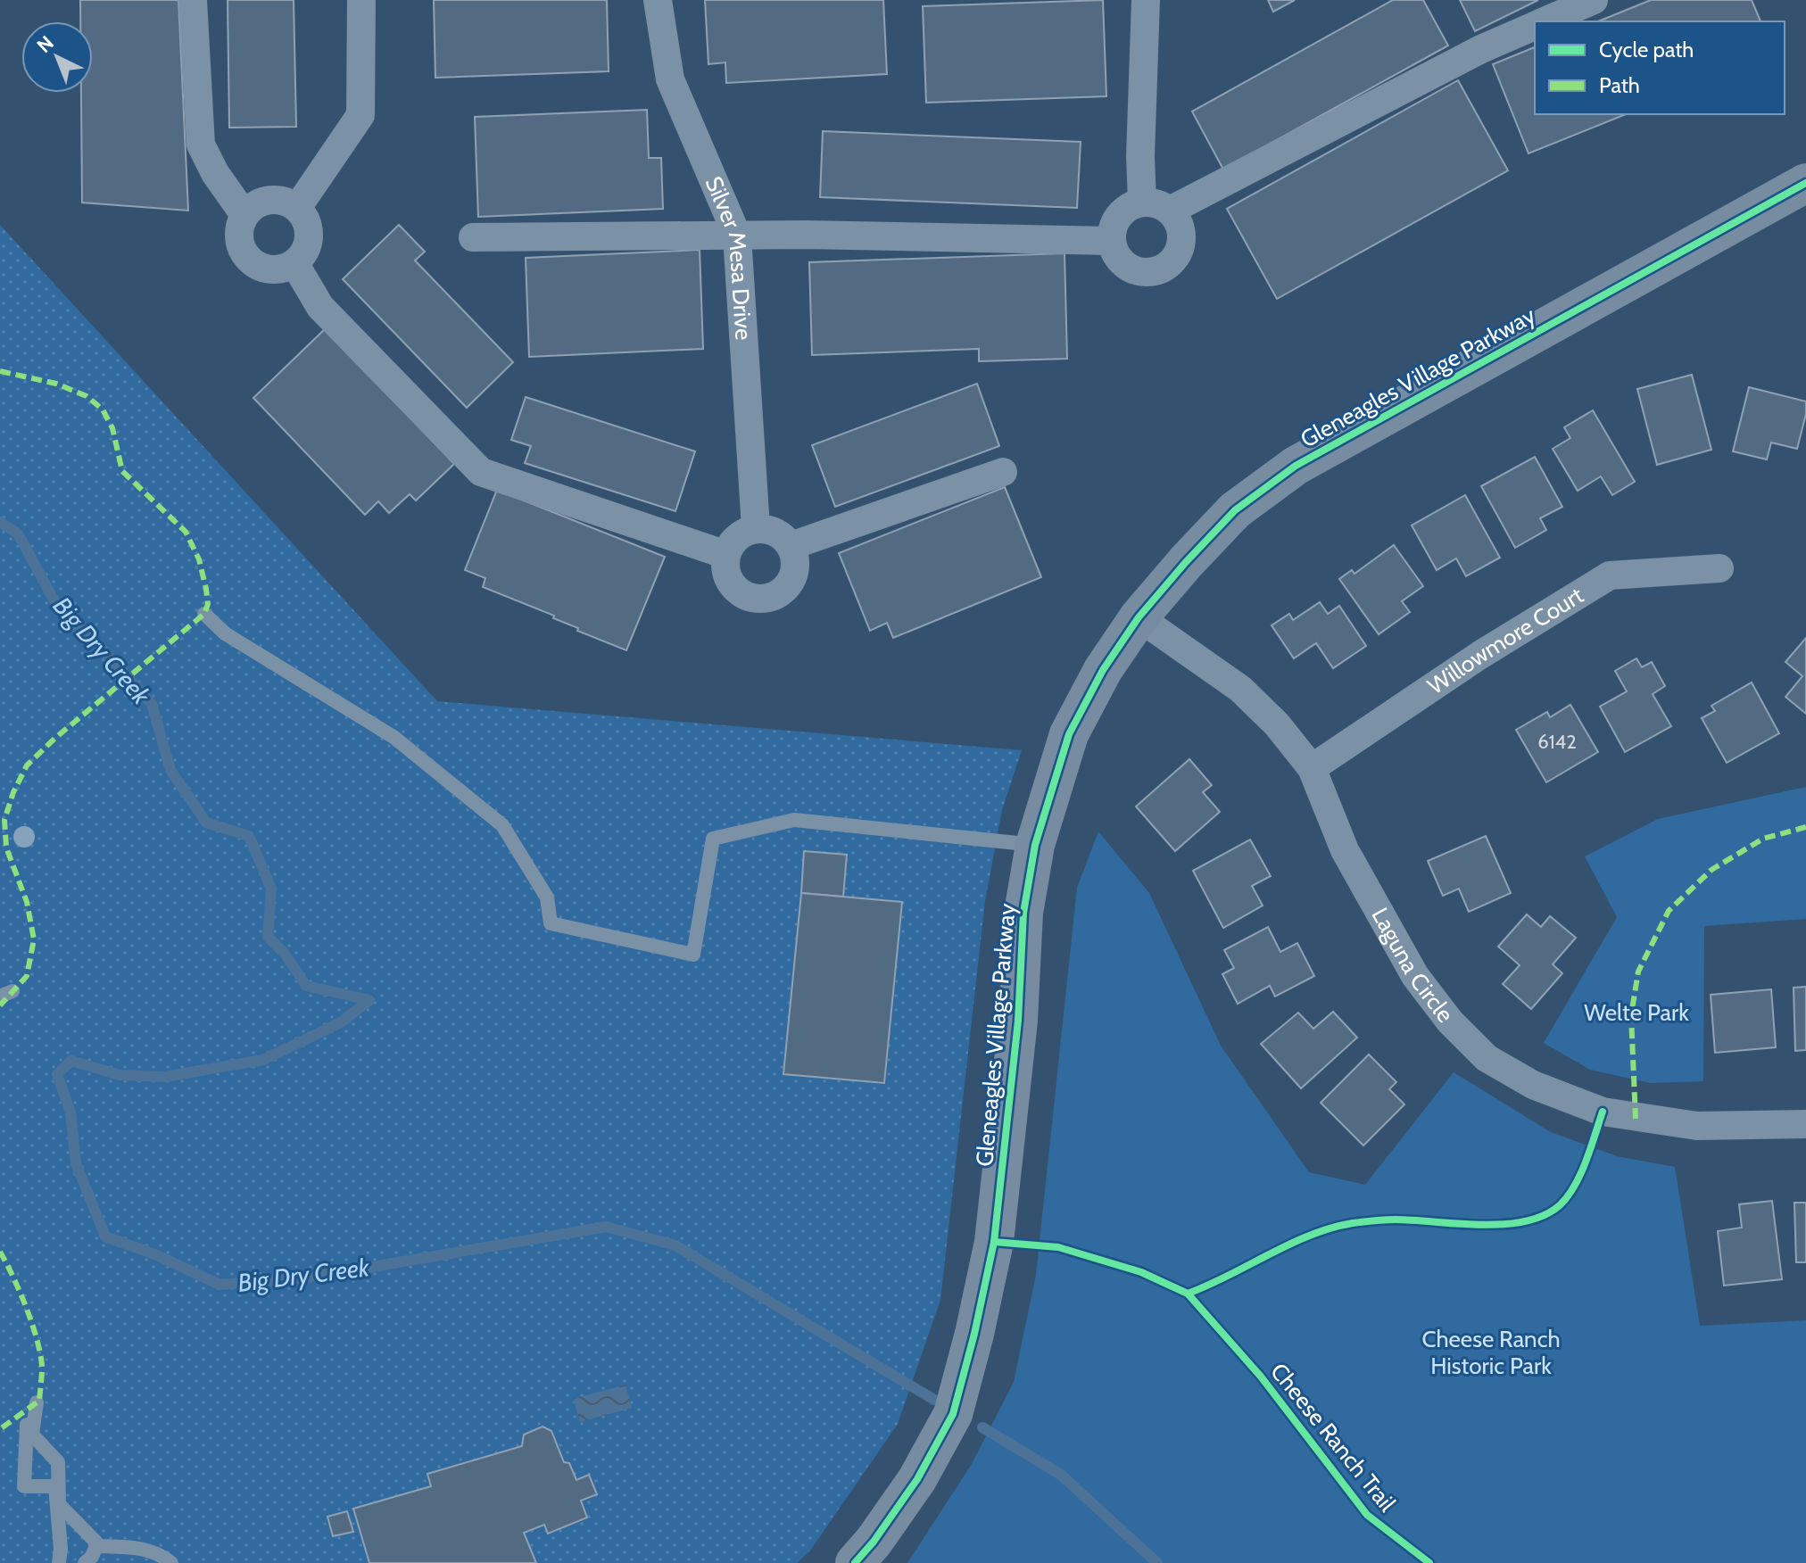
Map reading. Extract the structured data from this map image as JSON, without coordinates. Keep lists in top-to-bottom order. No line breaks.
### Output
{"streets":{"street":["Silver Mesa Drive","Gleneagles Village Parkway","Willowmore Court","Laguna Circle"],"cycle path":["Cheese Ranch Trail"]},"crossings":[["Gleneagles Village Parkway","Laguna Circle"],["Willowmore Court","Laguna Circle"]],"water":["Big Dry Creek"],"parks":["Welte Park","Cheese Ranch Historic Park"],"house_numbers":["6142"],"legend":["Cycle path","Path"],"north":"top left"}
